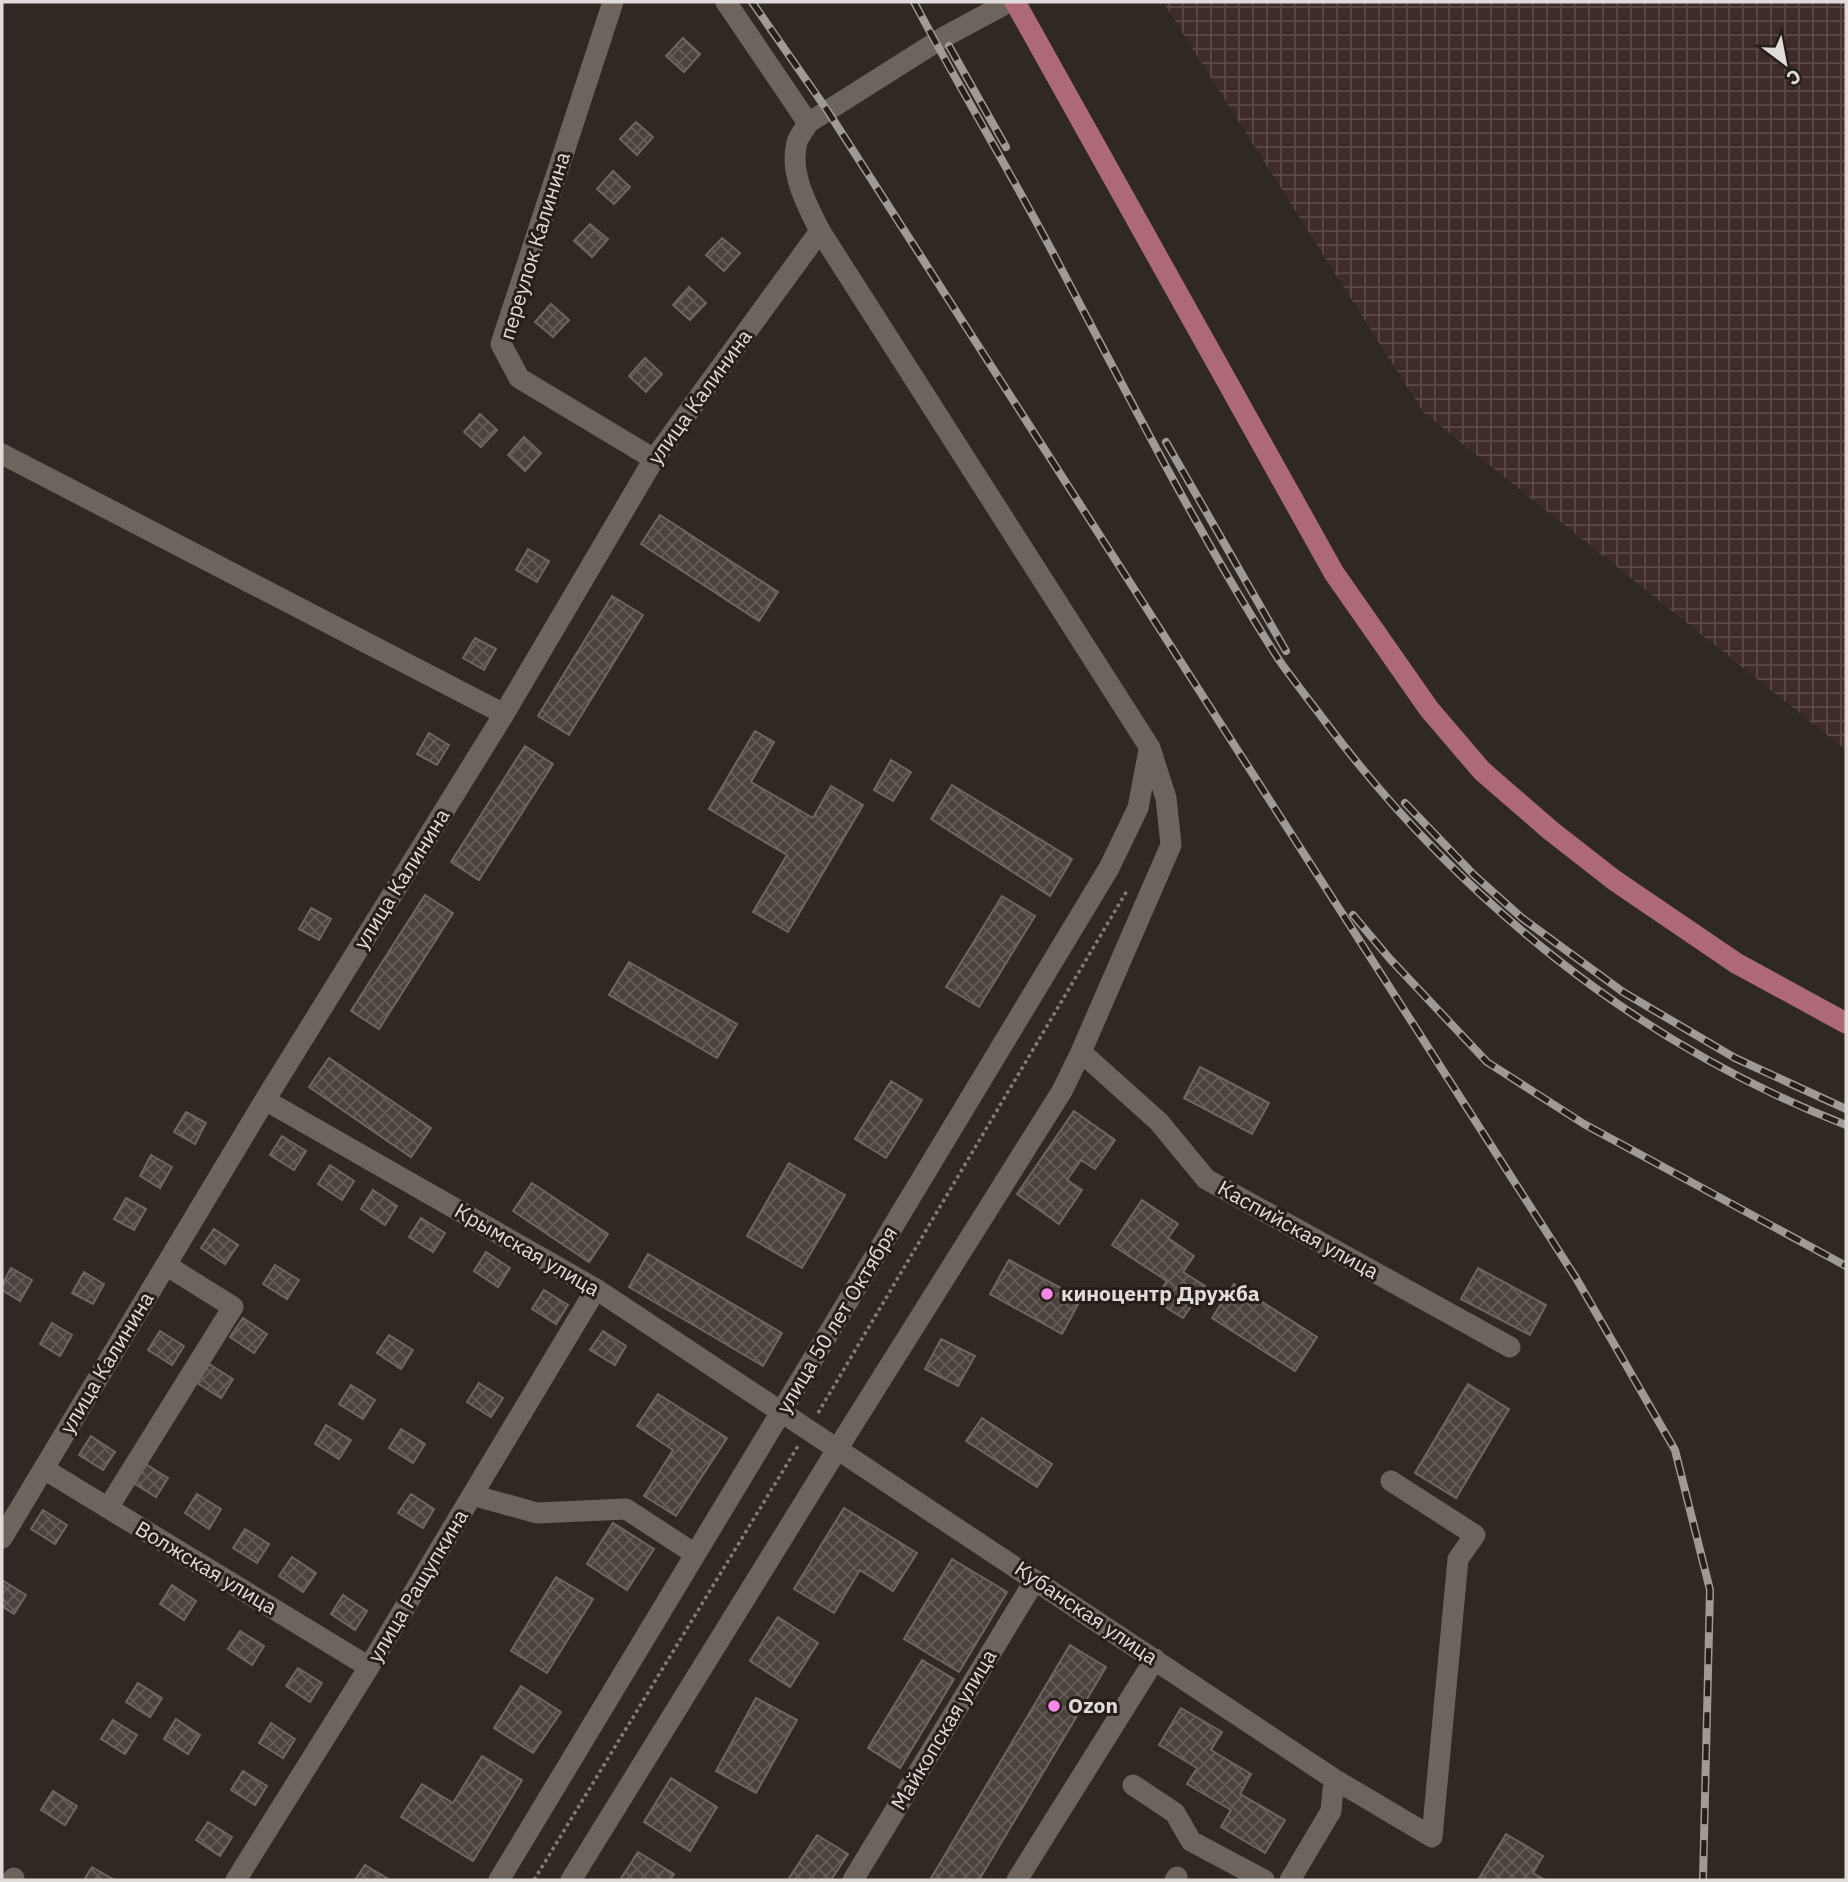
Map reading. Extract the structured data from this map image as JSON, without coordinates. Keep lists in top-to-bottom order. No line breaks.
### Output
{"streets":{"street":["переулок Калинина","улица Калинина","Каспийская улица","Крымская улица","улица 50 лет Октября","Волжская улица","улица Ращупкина","Кубанская улица","Майкопская улица"]},"crossings":[["переулок Калинина","улица Калинина"],["улица Калинина","Крымская улица"],["улица Калинина","Волжская улица"],["Крымская улица","улица 50 лет Октября"],["Крымская улица","улица Ращупкина"],["Крымская улица","Кубанская улица"],["Волжская улица","улица Ращупкина"],["Кубанская улица","Майкопская улица"]],"places":["киноцентр Дружба","Ozon"],"north":"bottom right"}
